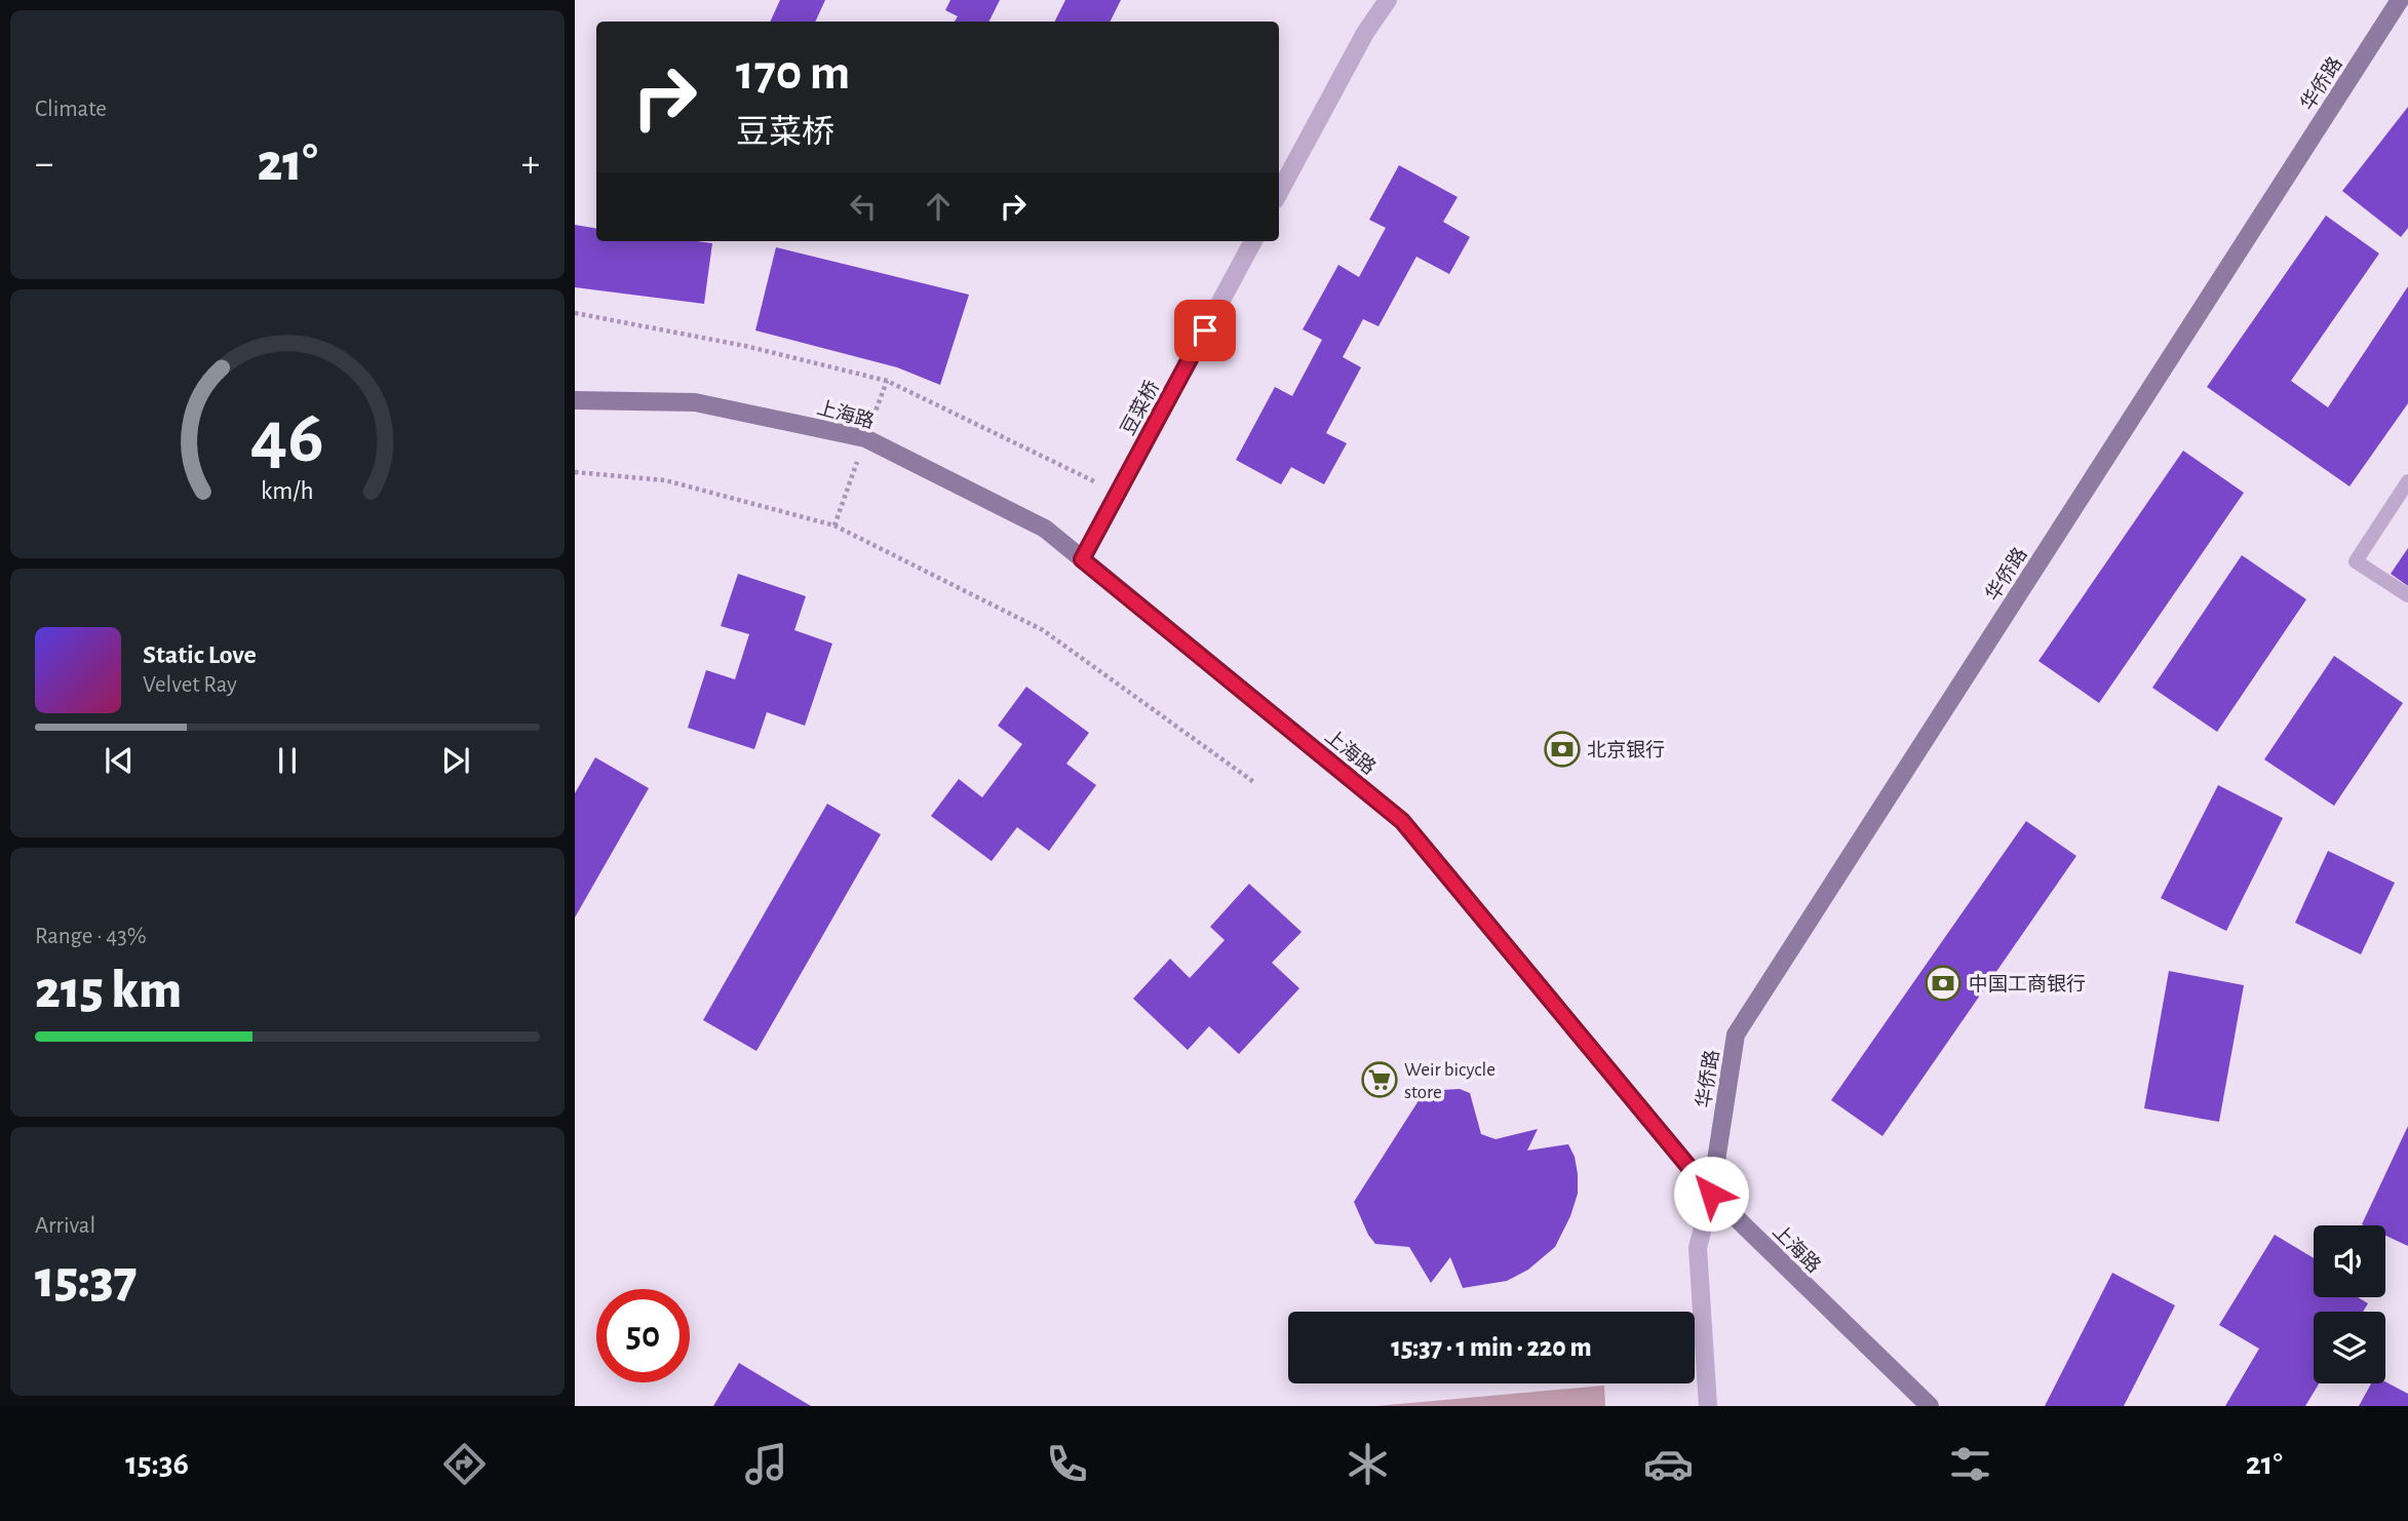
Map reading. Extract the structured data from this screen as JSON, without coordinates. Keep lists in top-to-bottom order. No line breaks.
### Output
{"streets":{"main road":["华侨路","上海路"],"street":["豆菜桥"]},"crossings":[["华侨路","上海路"],["豆菜桥","上海路"]],"places":{"bank":["北京银行","中国工商银行"],"supermarket":["Weir bicycle store"]},"page":{"tile":["Climate",["Range · 43%","215 km"],["Arrival","15:37"]],"turn":["170 m","豆菜桥"],"heat":["−","21°","+"],"song":["Static Love","Velvet Ray"],"limit":"50","trip":"15:37 · 1 min · 220 m","tabs":["15:36","21°"],"gauge":["46","km/h"]}}
